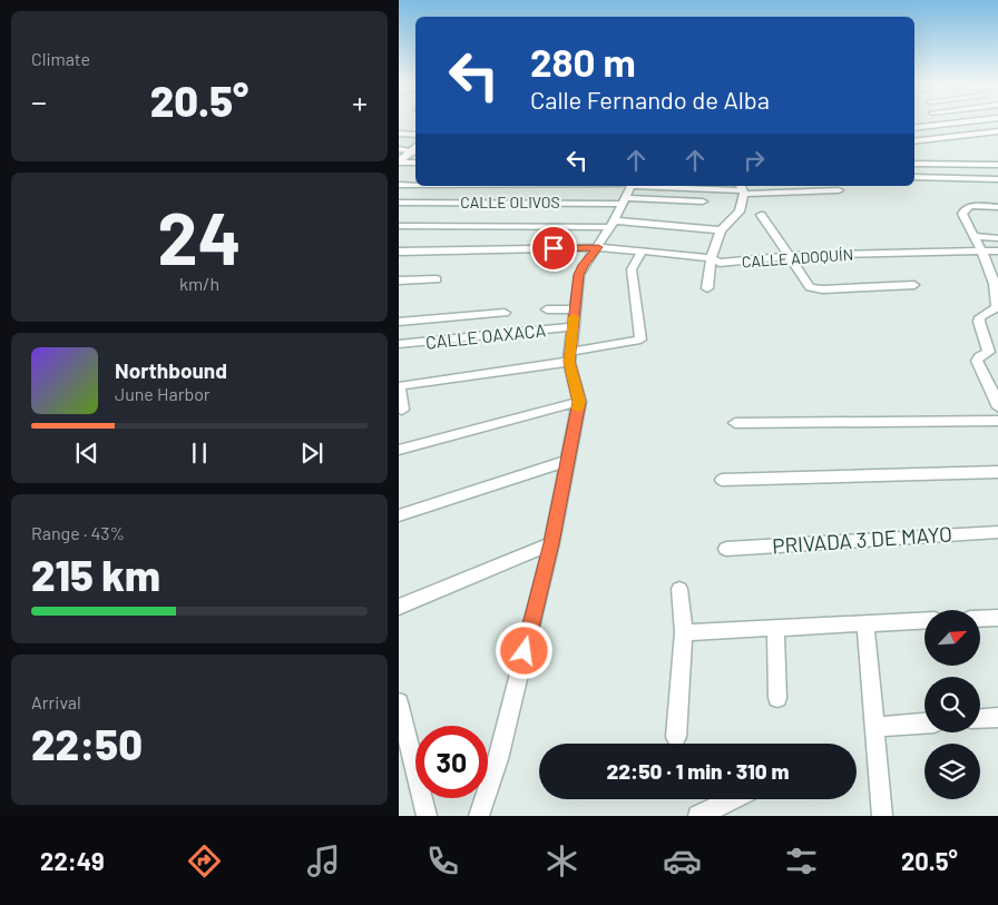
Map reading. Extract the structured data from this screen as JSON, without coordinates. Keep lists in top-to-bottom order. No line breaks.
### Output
{"streets":{"street":["CALLE OLIVOS","CALLE ADOQUÍN","CALLE OAXACA","PRIVADA 3 DE MAYO"]},"north":"top right","page":{"tile":["Climate",["24","km/h"],["Range · 43%","215 km"],["Arrival","22:50"]],"turn":["280 m","Calle Fernando de Alba"],"heat":["−","20.5°","+"],"song":["Northbound","June Harbor"],"limit":"30","trip":"22:50 · 1 min · 310 m","tabs":["22:49","20.5°"]}}
